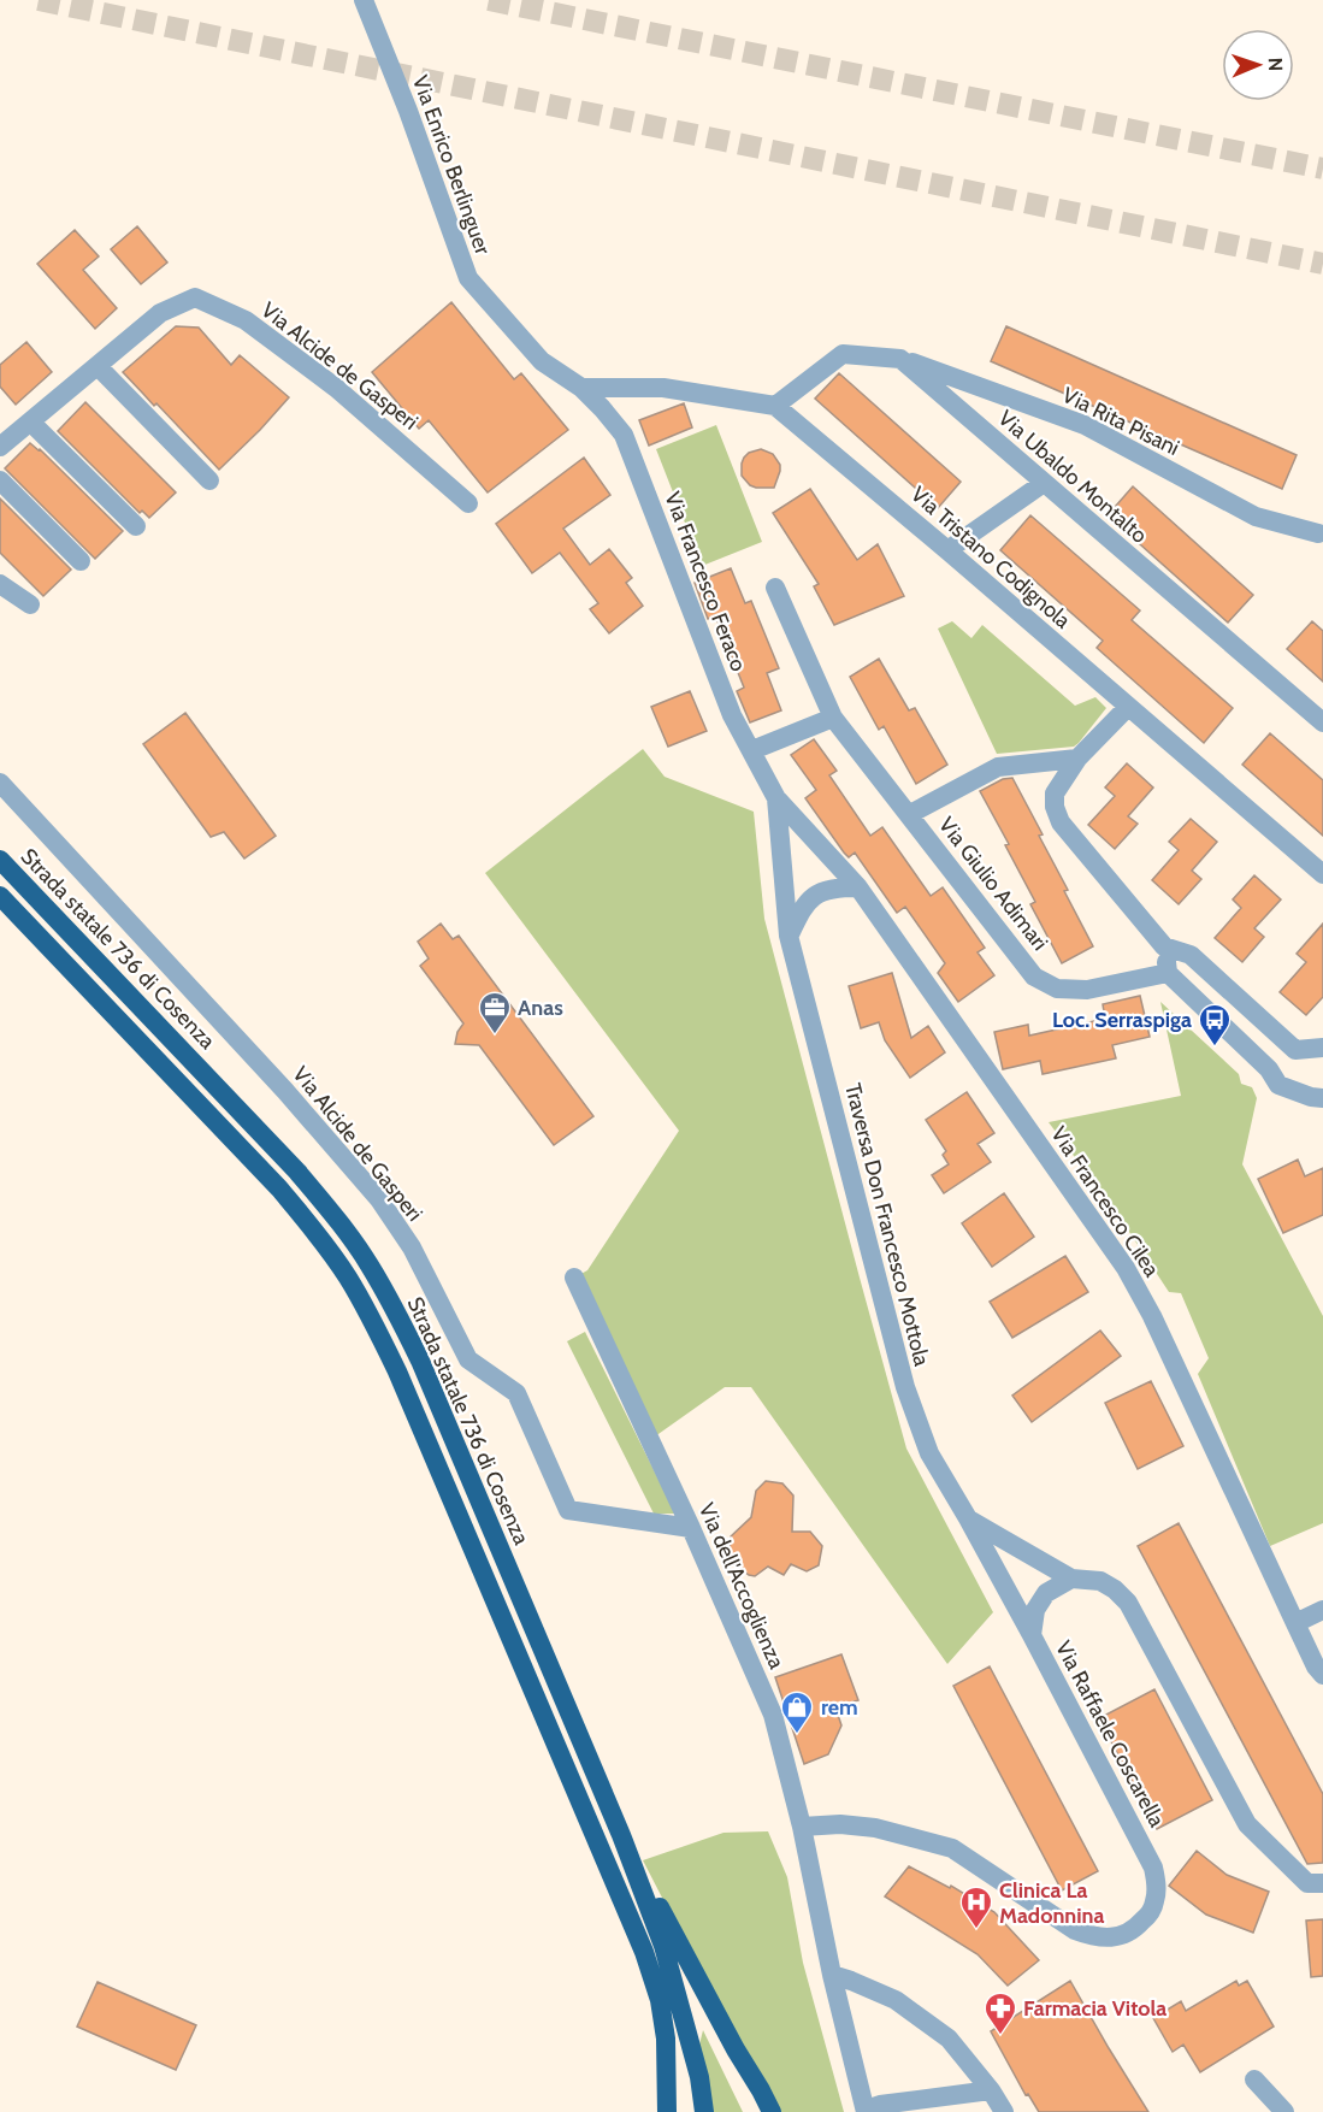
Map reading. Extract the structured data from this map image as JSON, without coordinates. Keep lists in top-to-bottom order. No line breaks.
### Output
{"streets":{"highway":["Strada statale 736 di Cosenza"],"street":["Via Enrico Berlinguer","Via Alcide de Gasperi","Via Rita Pisani","Via Ubaldo Montalto","Via Tristano Codignola","Via Francesco Feraco","Via Giulio Adimari","Via Francesco Cilea","Traversa Don Francesco Mottola","Via dell'Accoglienza","Via Raffaele Coscarella"]},"crossings":[["Via Enrico Berlinguer","Via Francesco Feraco"],["Via Alcide de Gasperi","Via dell'Accoglienza"],["Via Rita Pisani","Via Ubaldo Montalto"],["Via Francesco Feraco","Via Francesco Cilea"],["Via Francesco Feraco","Traversa Don Francesco Mottola"],["Via Francesco Cilea","Traversa Don Francesco Mottola"],["Traversa Don Francesco Mottola","Via Raffaele Coscarella"],["Via dell'Accoglienza","Via Raffaele Coscarella"]],"places":{"office":["Anas"],"bus stop":["Loc. Serraspiga"],"shop":["rem"],"hospital":["Clinica La Madonnina"],"pharmacy":["Farmacia Vitola"]},"north":"right"}
